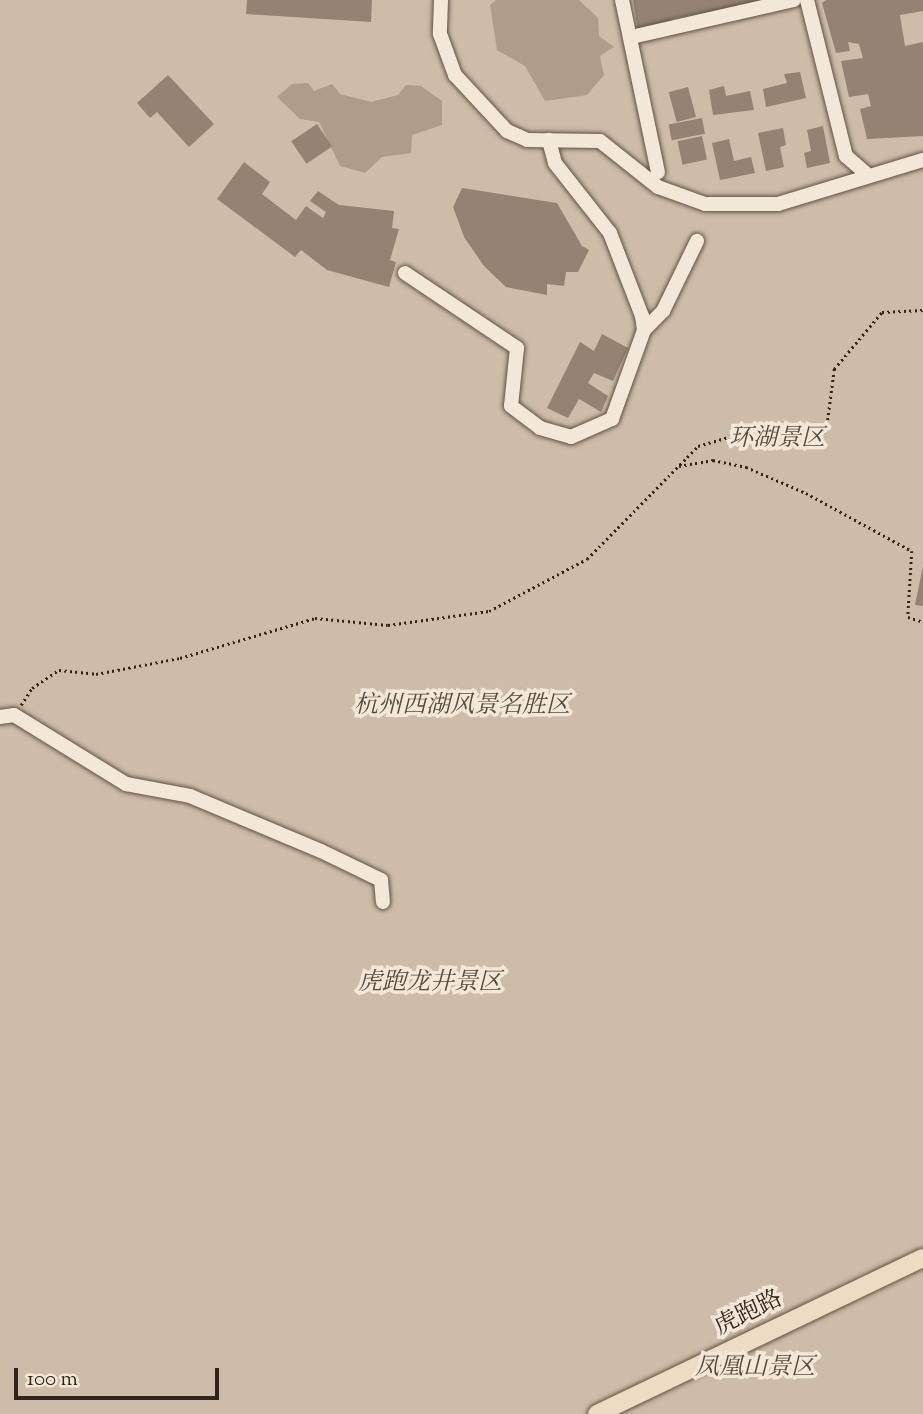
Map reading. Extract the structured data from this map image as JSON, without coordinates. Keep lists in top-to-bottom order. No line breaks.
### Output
{"streets":{"main road":["虎跑路"]},"parks":["环湖景区","杭州西湖风景名胜区","虎跑龙井景区","凤凰山景区"],"scale_bar":"100 m"}
